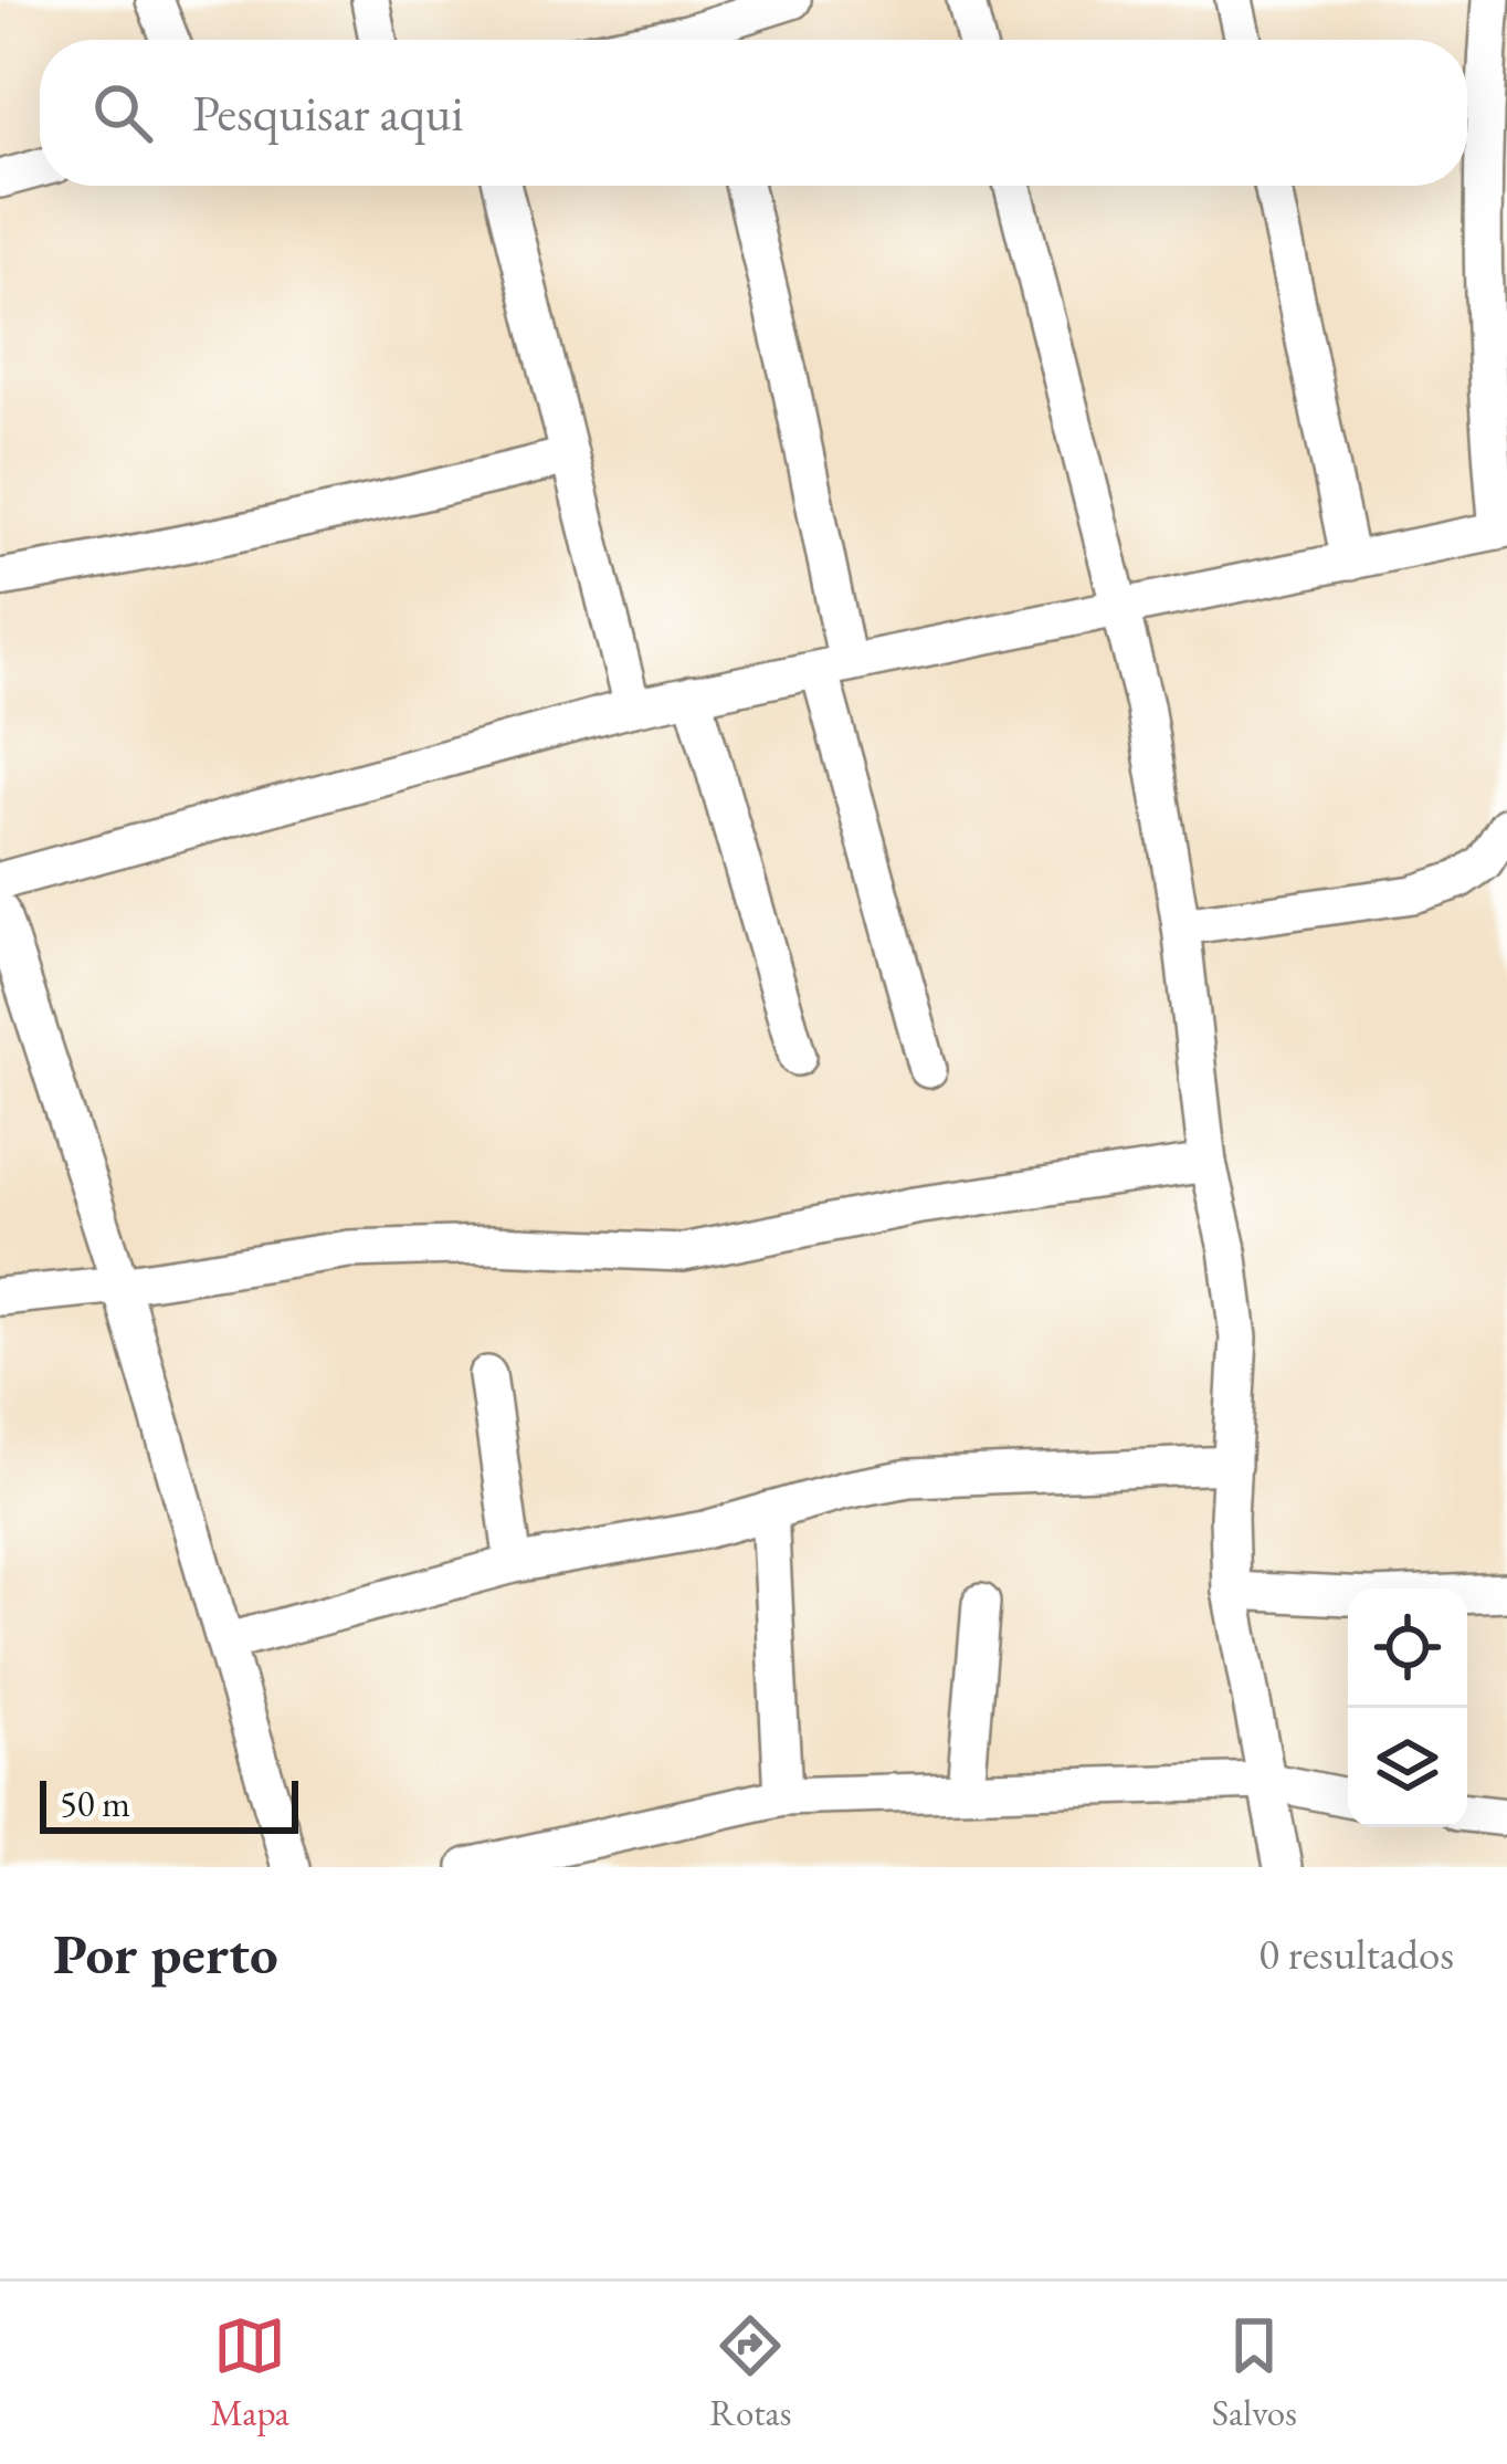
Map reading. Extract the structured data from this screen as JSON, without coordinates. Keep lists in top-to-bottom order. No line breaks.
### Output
{"scale_bar":"50 m","page":{"search":"Pesquisar aqui","scale":"50 m","heading":["Por perto","0 resultados"],"nav":["Mapa","Rotas","Salvos"]}}
